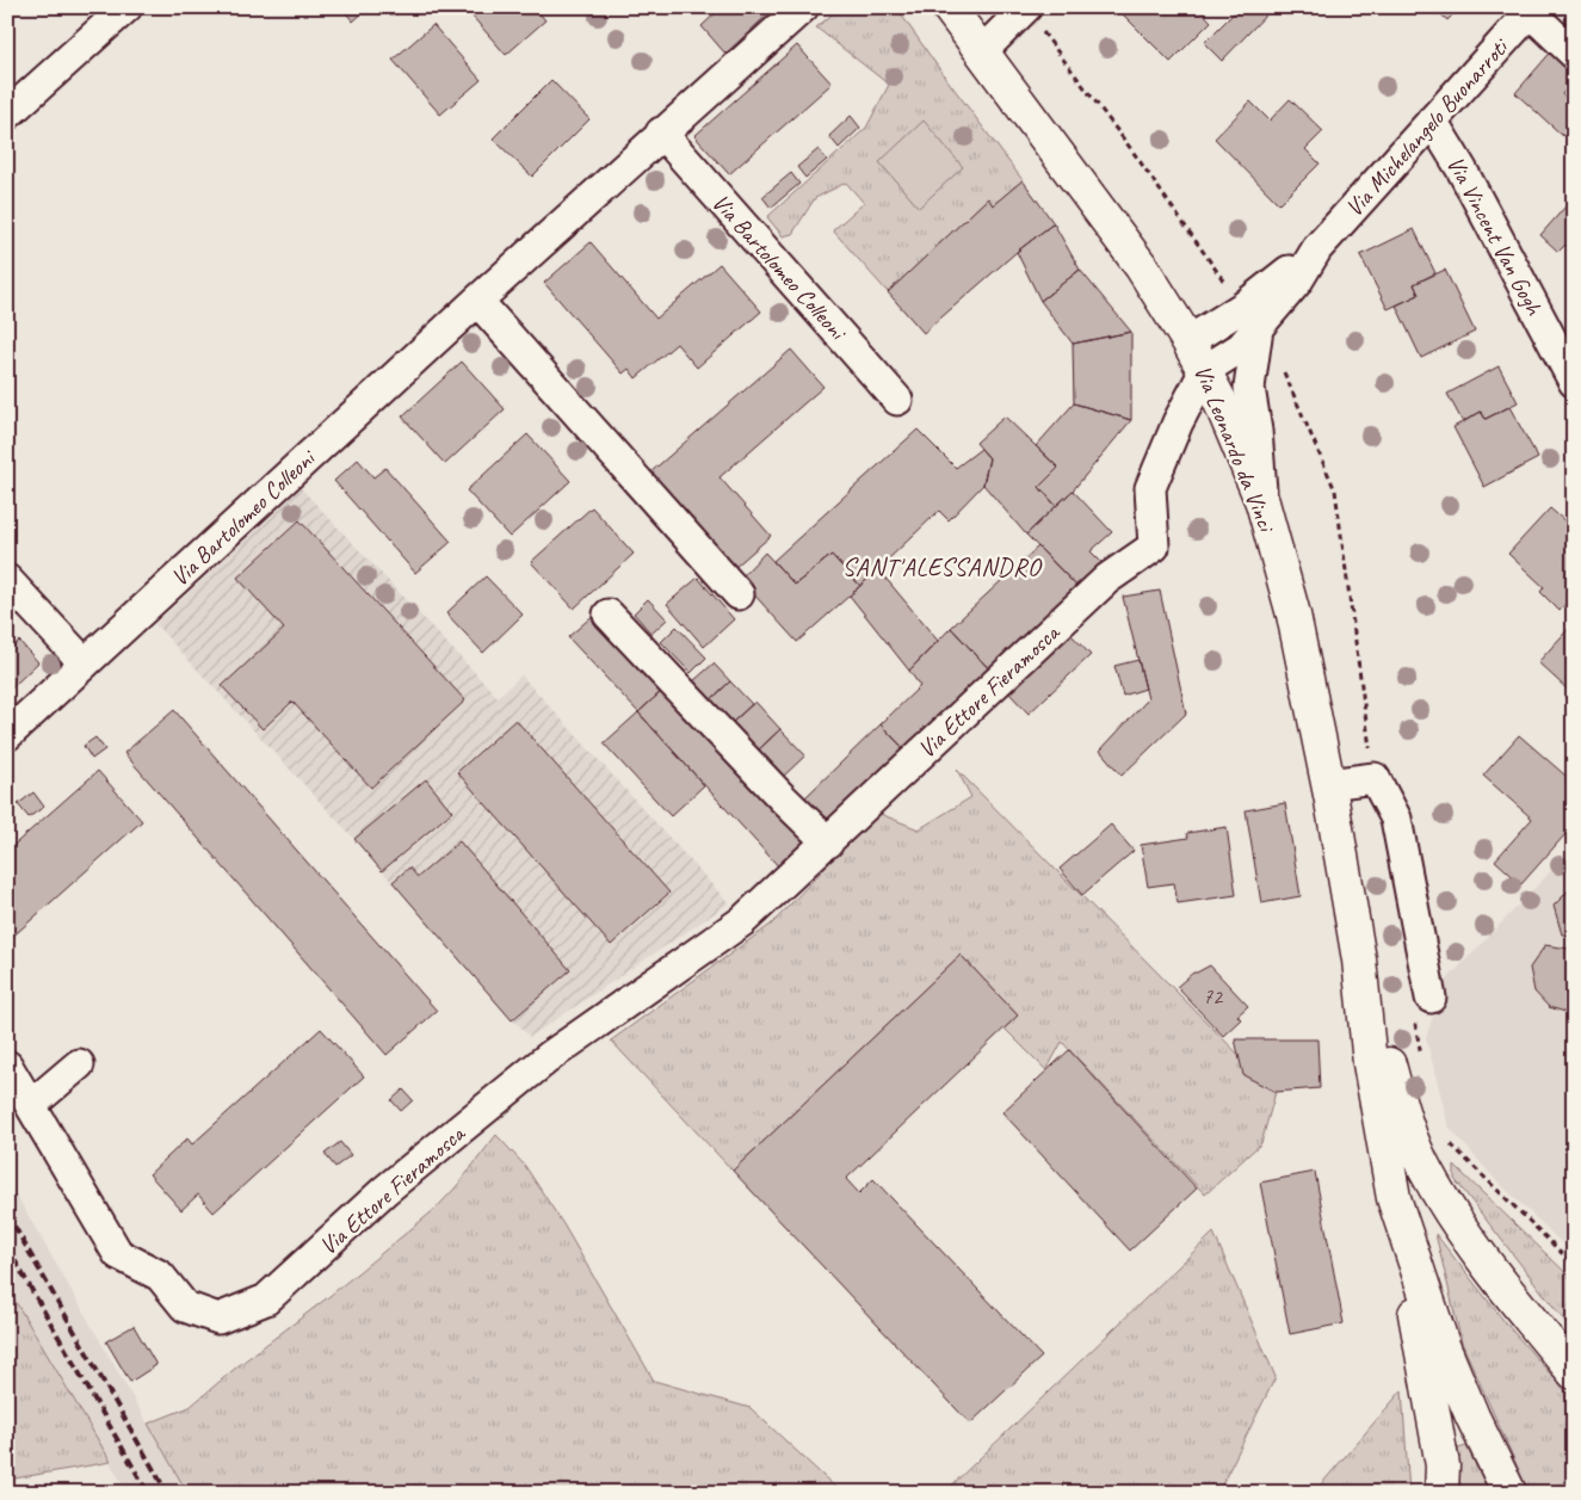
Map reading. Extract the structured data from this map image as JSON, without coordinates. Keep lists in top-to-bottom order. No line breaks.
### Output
{"streets":{"main road":["Via Leonardo da Vinci"],"street":["Via Michelangelo Buonarroti","Via Vincent Van Gogh","Via Bartolomeo Colleoni","Via Ettore Fieramosca"]},"crossings":[["Via Michelangelo Buonarroti","Via Vincent Van Gogh"],["Via Michelangelo Buonarroti","Via Leonardo da Vinci"],["Via Michelangelo Buonarroti","Via Ettore Fieramosca"],["Via Leonardo da Vinci","Via Ettore Fieramosca"]],"districts":["SANT'ALESSANDRO"],"house_numbers":["72"]}
